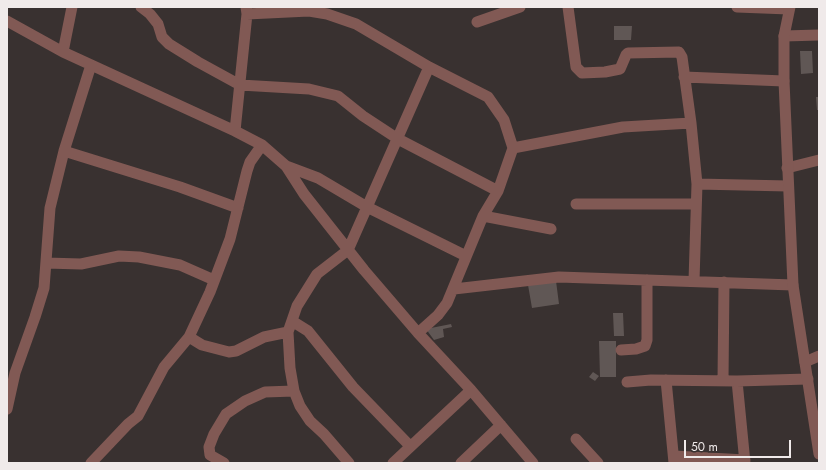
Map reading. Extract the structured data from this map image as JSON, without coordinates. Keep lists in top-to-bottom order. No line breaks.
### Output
{"scale_bar":"50 m"}
